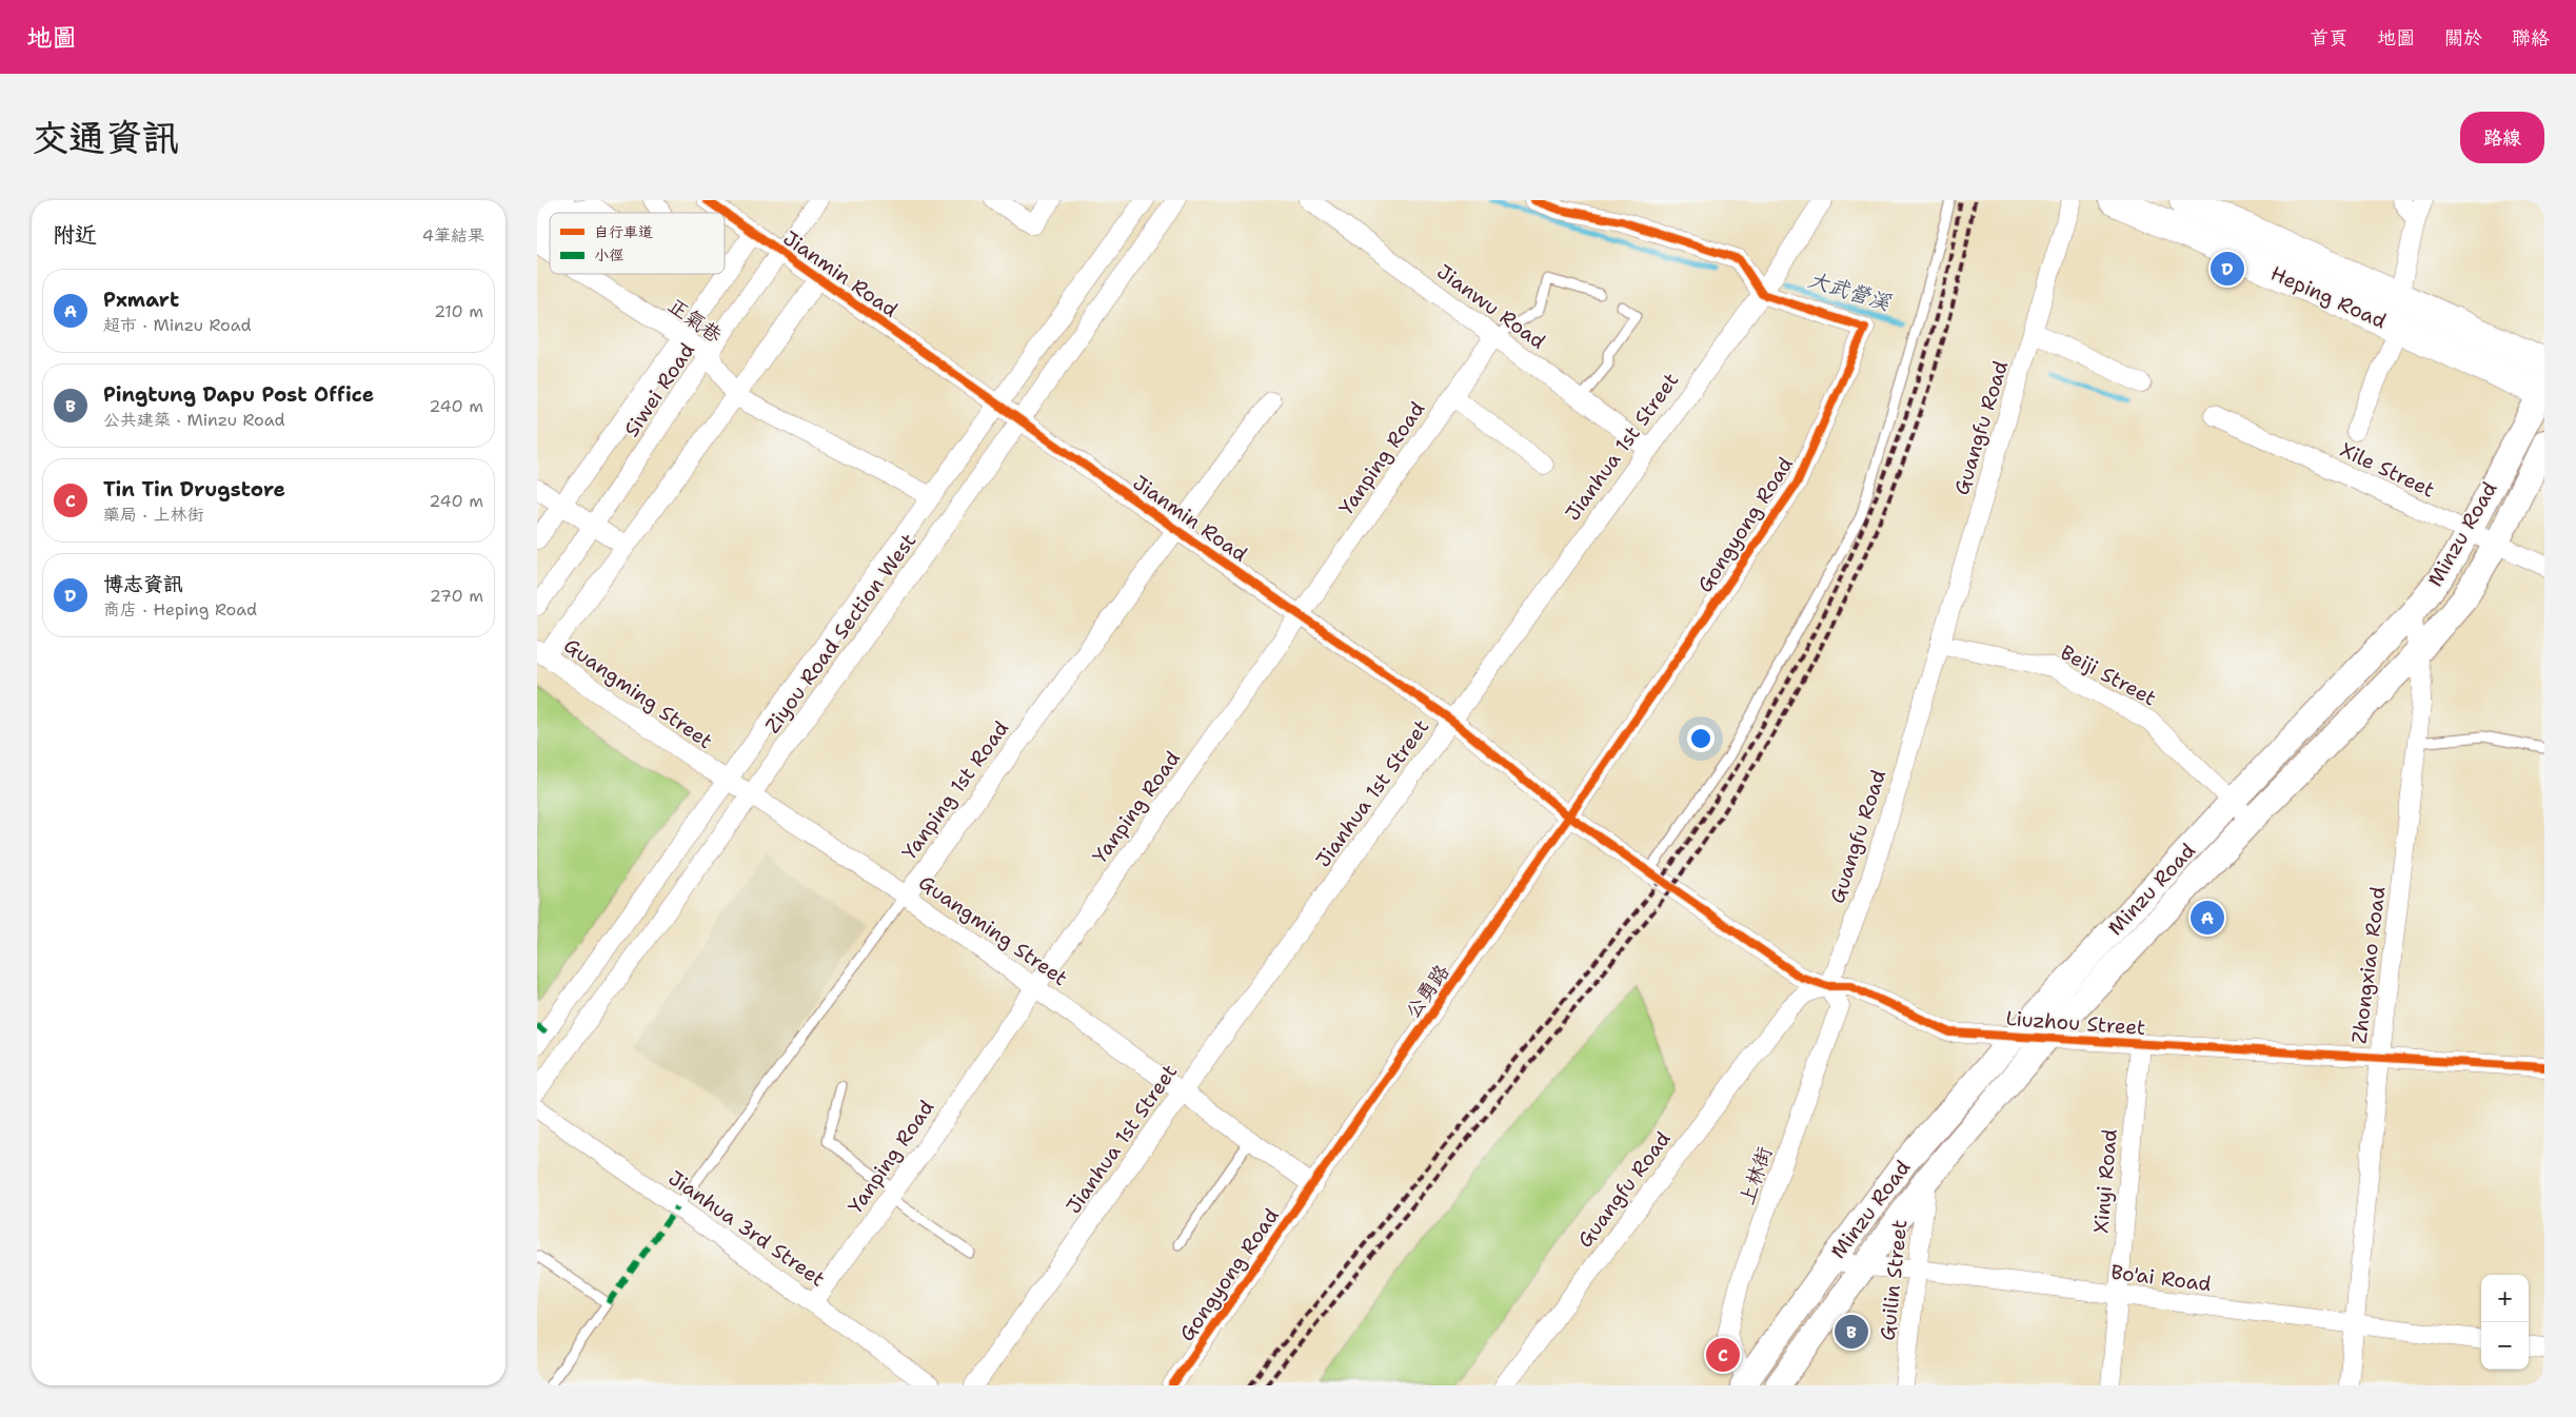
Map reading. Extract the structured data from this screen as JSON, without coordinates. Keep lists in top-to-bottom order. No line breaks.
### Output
{"streets":{"main road":["Heping Road"],"street":["Jianmin Road","Jianwu Road","正氣巷","Siwei Road","Guangfu Road","Jianhua 1st Street","Yanping Road","Xile Street","Gongyong Road","Minzu Road","Ziyou Road Section West","Beiji Street","Guangming Street","Yanping 1st Road","Zhongxiao Road","公勇路","Liuzhou Street","上林街","Xinyi Road","Jianhua 3rd Street","Bo'ai Road","Guilin Street"]},"crossings":[["Jianmin Road","Siwei Road"],["Jianmin Road","Jianhua 1st Street"],["Jianmin Road","Yanping Road"],["Jianmin Road","Gongyong Road"],["Jianmin Road","Ziyou Road Section West"],["Jianmin Road","Yanping 1st Road"],["Jianmin Road","公勇路"],["Jianmin Road","Liuzhou Street"],["Heping Road","Minzu Road"],["Jianwu Road","Jianhua 1st Street"],["Jianwu Road","Yanping Road"],["正氣巷","Siwei Road"],["Guangfu Road","Beiji Street"],["Guangfu Road","Liuzhou Street"],["Guangfu Road","上林街"],["Jianhua 1st Street","Gongyong Road"],["Jianhua 1st Street","Guangming Street"],["Yanping Road","Guangming Street"],["Yanping Road","Jianhua 3rd Street"],["Xile Street","Minzu Road"],["Gongyong Road","Guangming Street"],["Gongyong Road","公勇路"],["Minzu Road","Beiji Street"],["Minzu Road","Zhongxiao Road"],["Minzu Road","Liuzhou Street"],["Minzu Road","上林街"],["Minzu Road","Bo'ai Road"],["Minzu Road","Guilin Street"],["Ziyou Road Section West","Guangming Street"],["Guangming Street","Yanping 1st Road"],["Guangming Street","公勇路"],["Yanping 1st Road","Jianhua 3rd Street"],["Zhongxiao Road","Liuzhou Street"],["Zhongxiao Road","Bo'ai Road"],["Liuzhou Street","上林街"],["Liuzhou Street","Xinyi Road"],["Xinyi Road","Bo'ai Road"],["Bo'ai Road","Guilin Street"]],"water":["大武營溪"],"legend":["自行車道","小徑"],"page":{"header":"地圖","nav":["首頁","地圖","關於","聯絡"],"buttons":"路線","title":"交通資訊","heading":["附近","4筆結果"],"pins":["D","A","B","C"],"list":[{"mark":"A","name":"Pxmart","note":"超市 · Minzu Road","value":"210 m"},{"mark":"B","name":"Pingtung Dapu Post Office","note":"公共建築 · Minzu Road","value":"240 m"},{"mark":"C","name":"Tin Tin Drugstore","note":"藥局 · 上林街","value":"240 m"},{"mark":"D","name":"博志資訊","note":"商店 · Heping Road","value":"270 m"}],"map_buttons":["+","−"]}}
